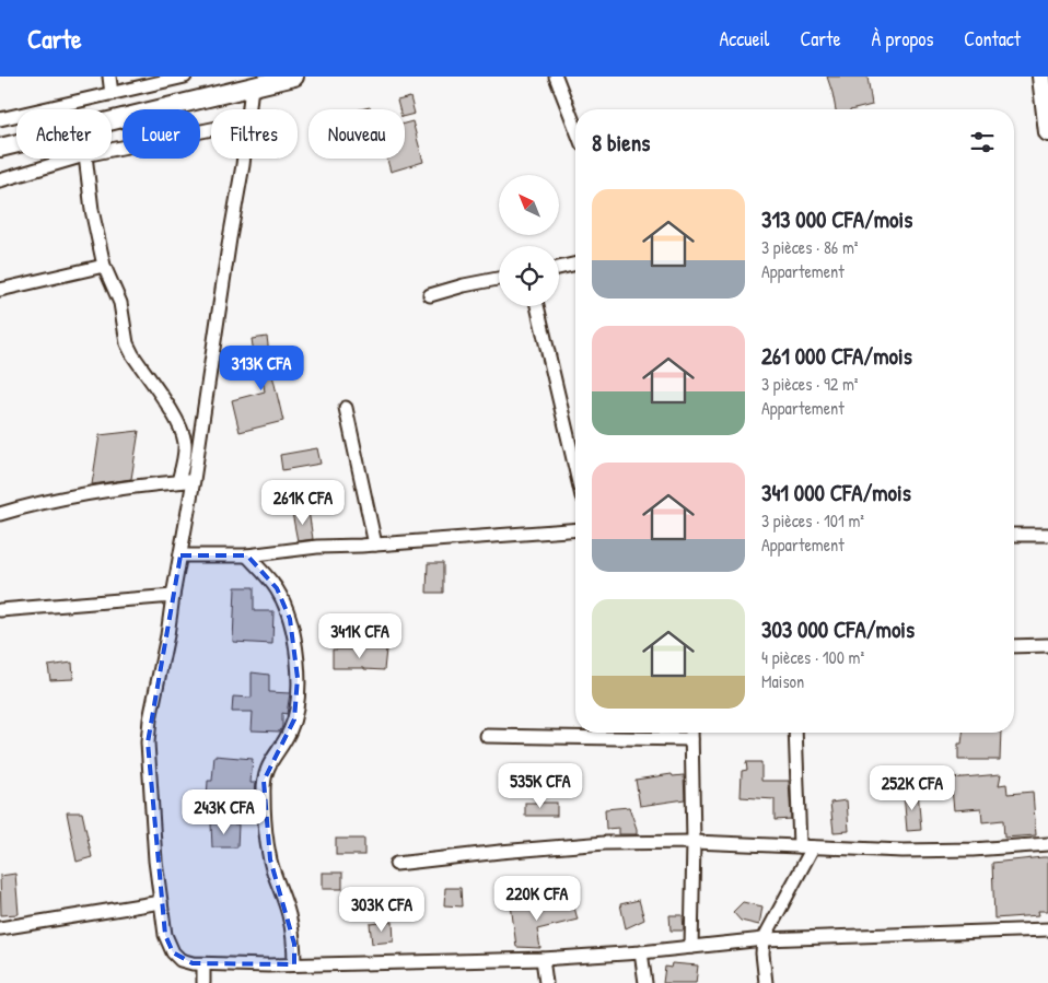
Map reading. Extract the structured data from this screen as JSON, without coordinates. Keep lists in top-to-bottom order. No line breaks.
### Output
{"north":"top left","page":{"header":"Carte","nav":["Accueil","Carte","À propos","Contact"],"chip":["Acheter","Louer","Filtres","Nouveau"],"heading":"8 biens","list":[{"name":"313 000 CFA/mois","note":"3 pièces · 86 m² · Appartement"},{"name":"261 000 CFA/mois","note":"3 pièces · 92 m² · Appartement"},{"name":"341 000 CFA/mois","note":"3 pièces · 101 m² · Appartement"},{"name":"303 000 CFA/mois","note":"4 pièces · 100 m² · Maison"}],"price":["313K CFA","261K CFA","341K CFA","535K CFA","252K CFA","243K CFA","220K CFA","303K CFA"]}}
